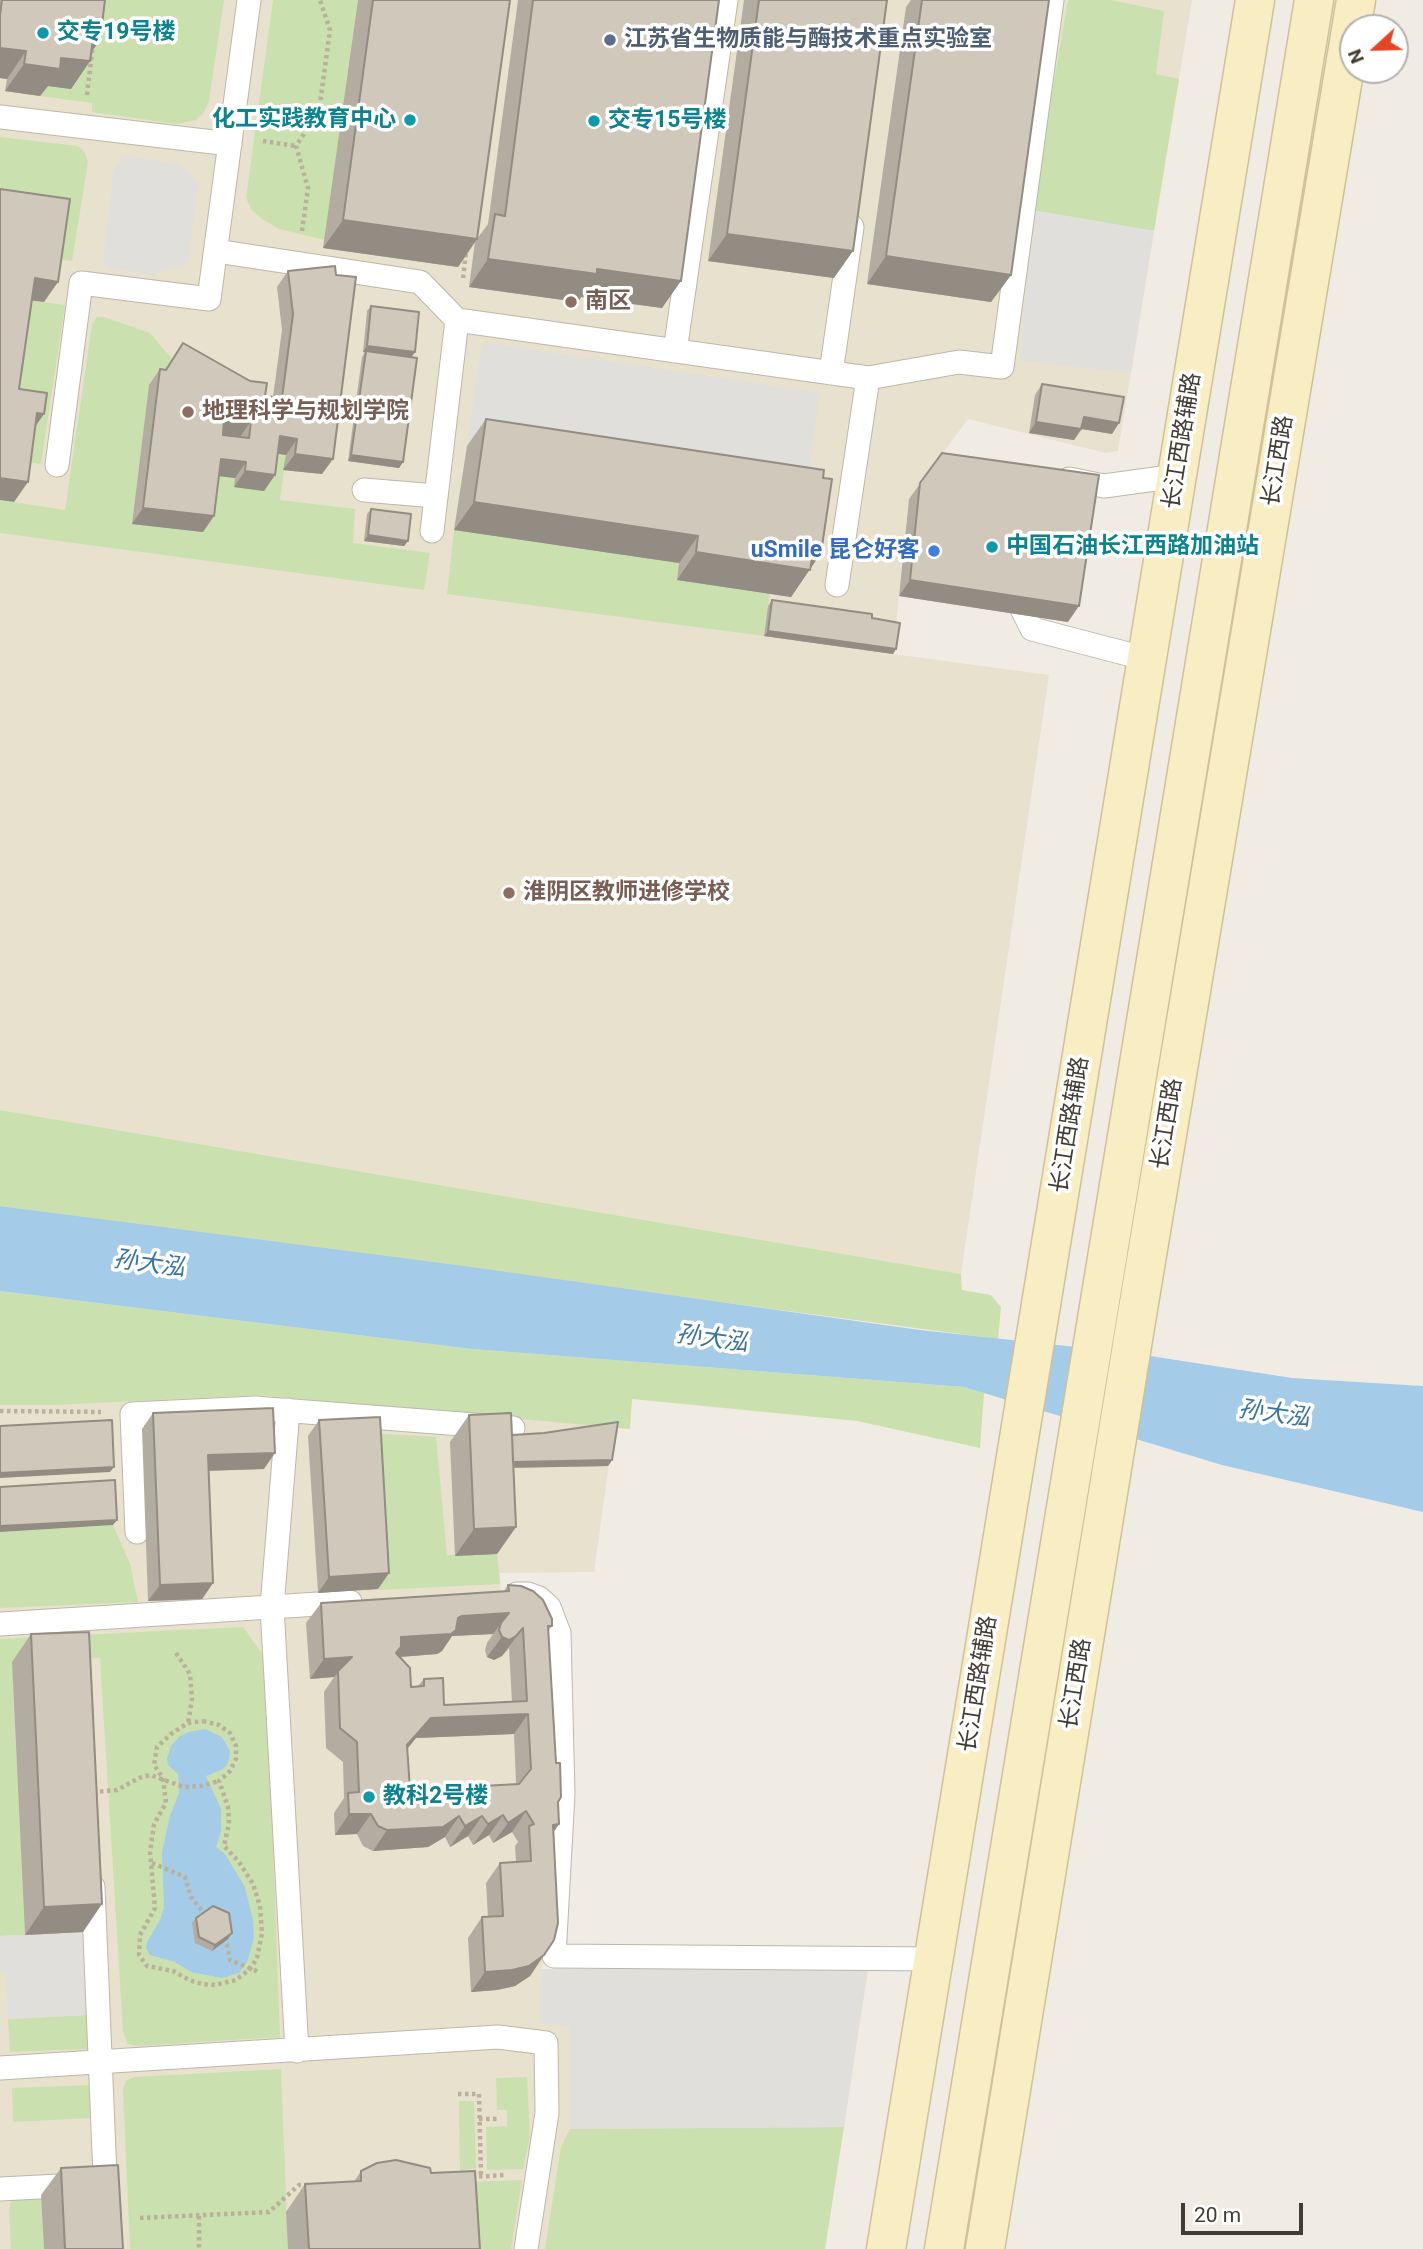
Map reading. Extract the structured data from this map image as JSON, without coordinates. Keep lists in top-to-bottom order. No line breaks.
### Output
{"streets":{"main road":["长江西路辅路","长江西路"]},"water":["孙大泓"],"places":["交专19号楼","江苏省生物质能与酶技术重点实验室","化工实践教育中心","交专15号楼","南区","地理科学与规划学院","中国石油长江西路加油站","uSmile 昆仑好客","淮阴区教师进修学校","教科2号楼"],"scale_bar":"20 m","north":"left"}
